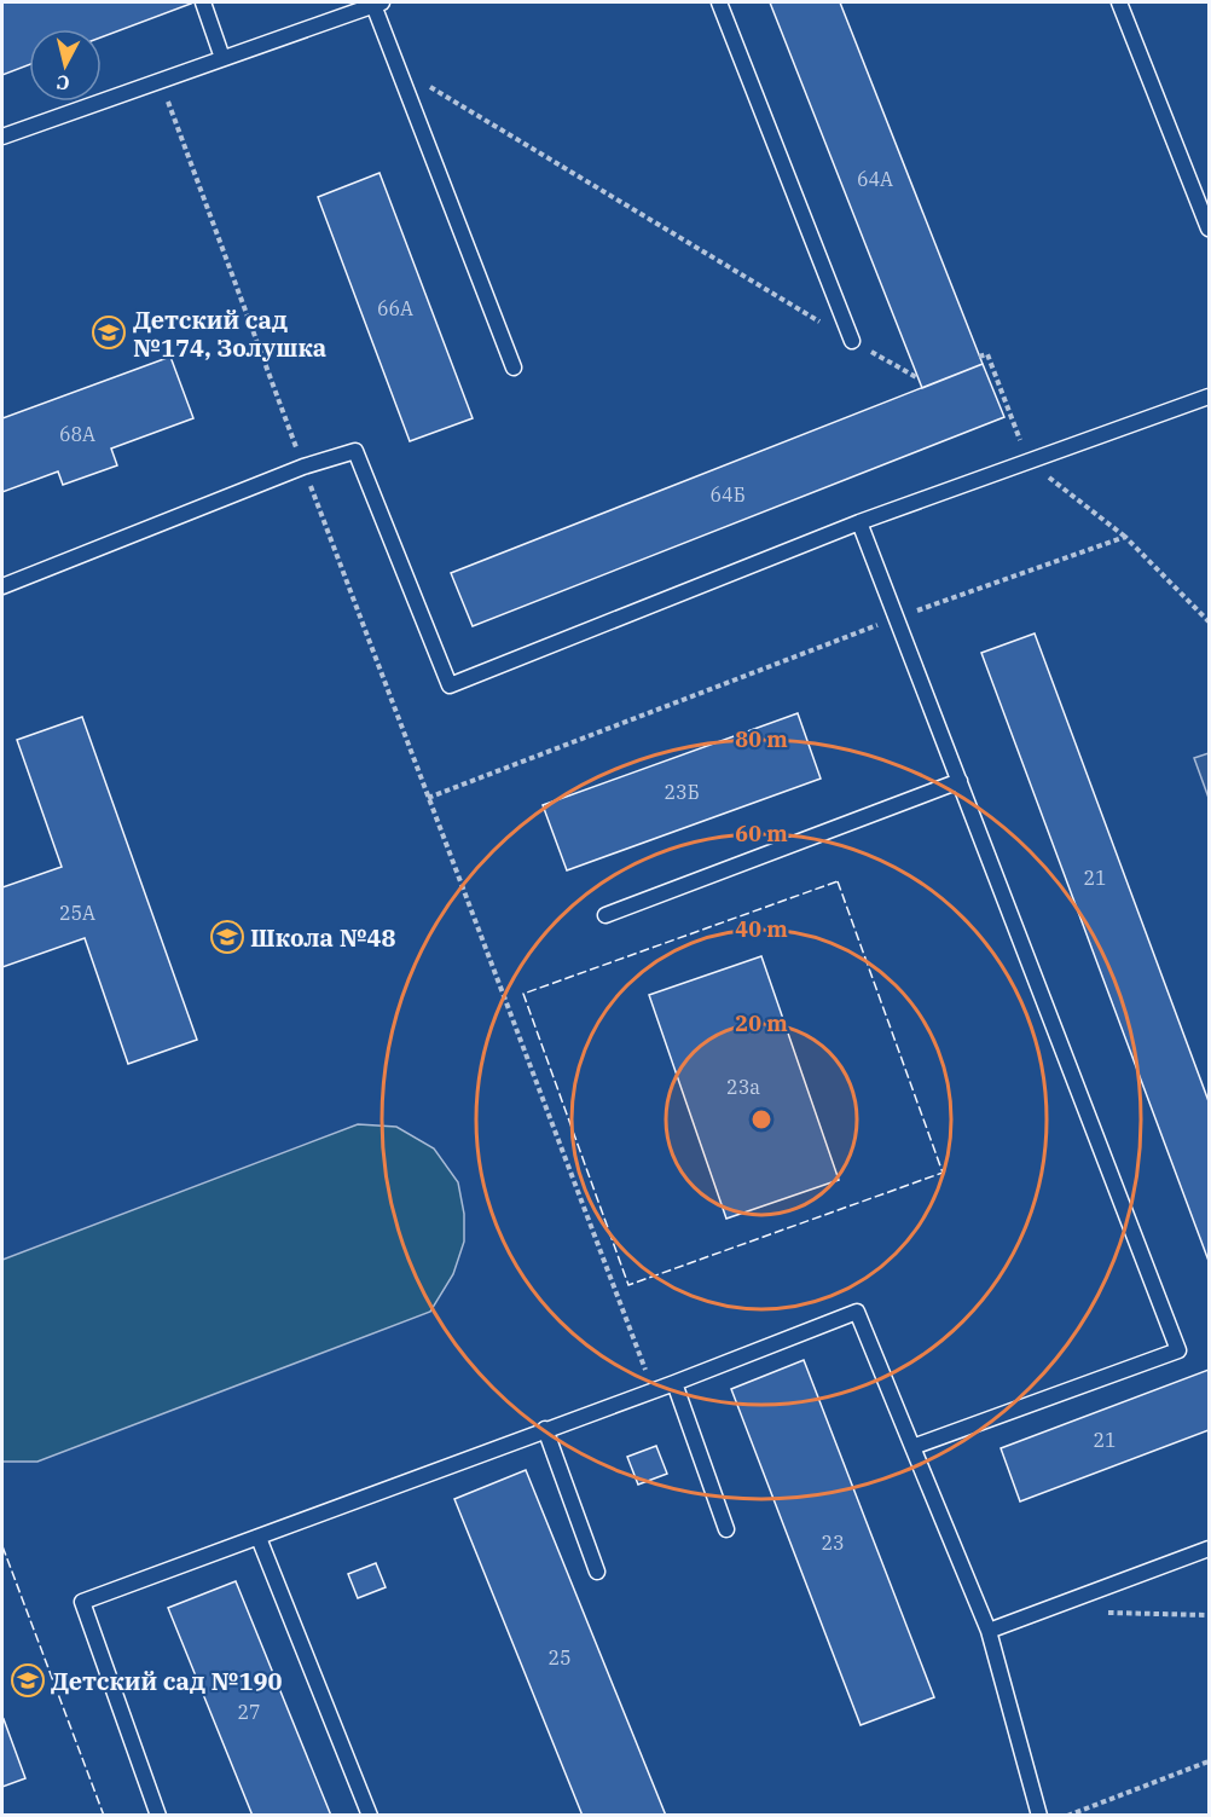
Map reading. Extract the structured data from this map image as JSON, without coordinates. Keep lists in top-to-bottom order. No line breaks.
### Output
{"places":{"school or university":["Детский сад №174, Золушка","Школа №48","Детский сад №190"]},"house_numbers":["64А","66А","68А","64Б","23Б","21","25А","23а","21","23","25","27"],"north":"bottom","rings":["80 m","60 m","40 m","20 m"]}
